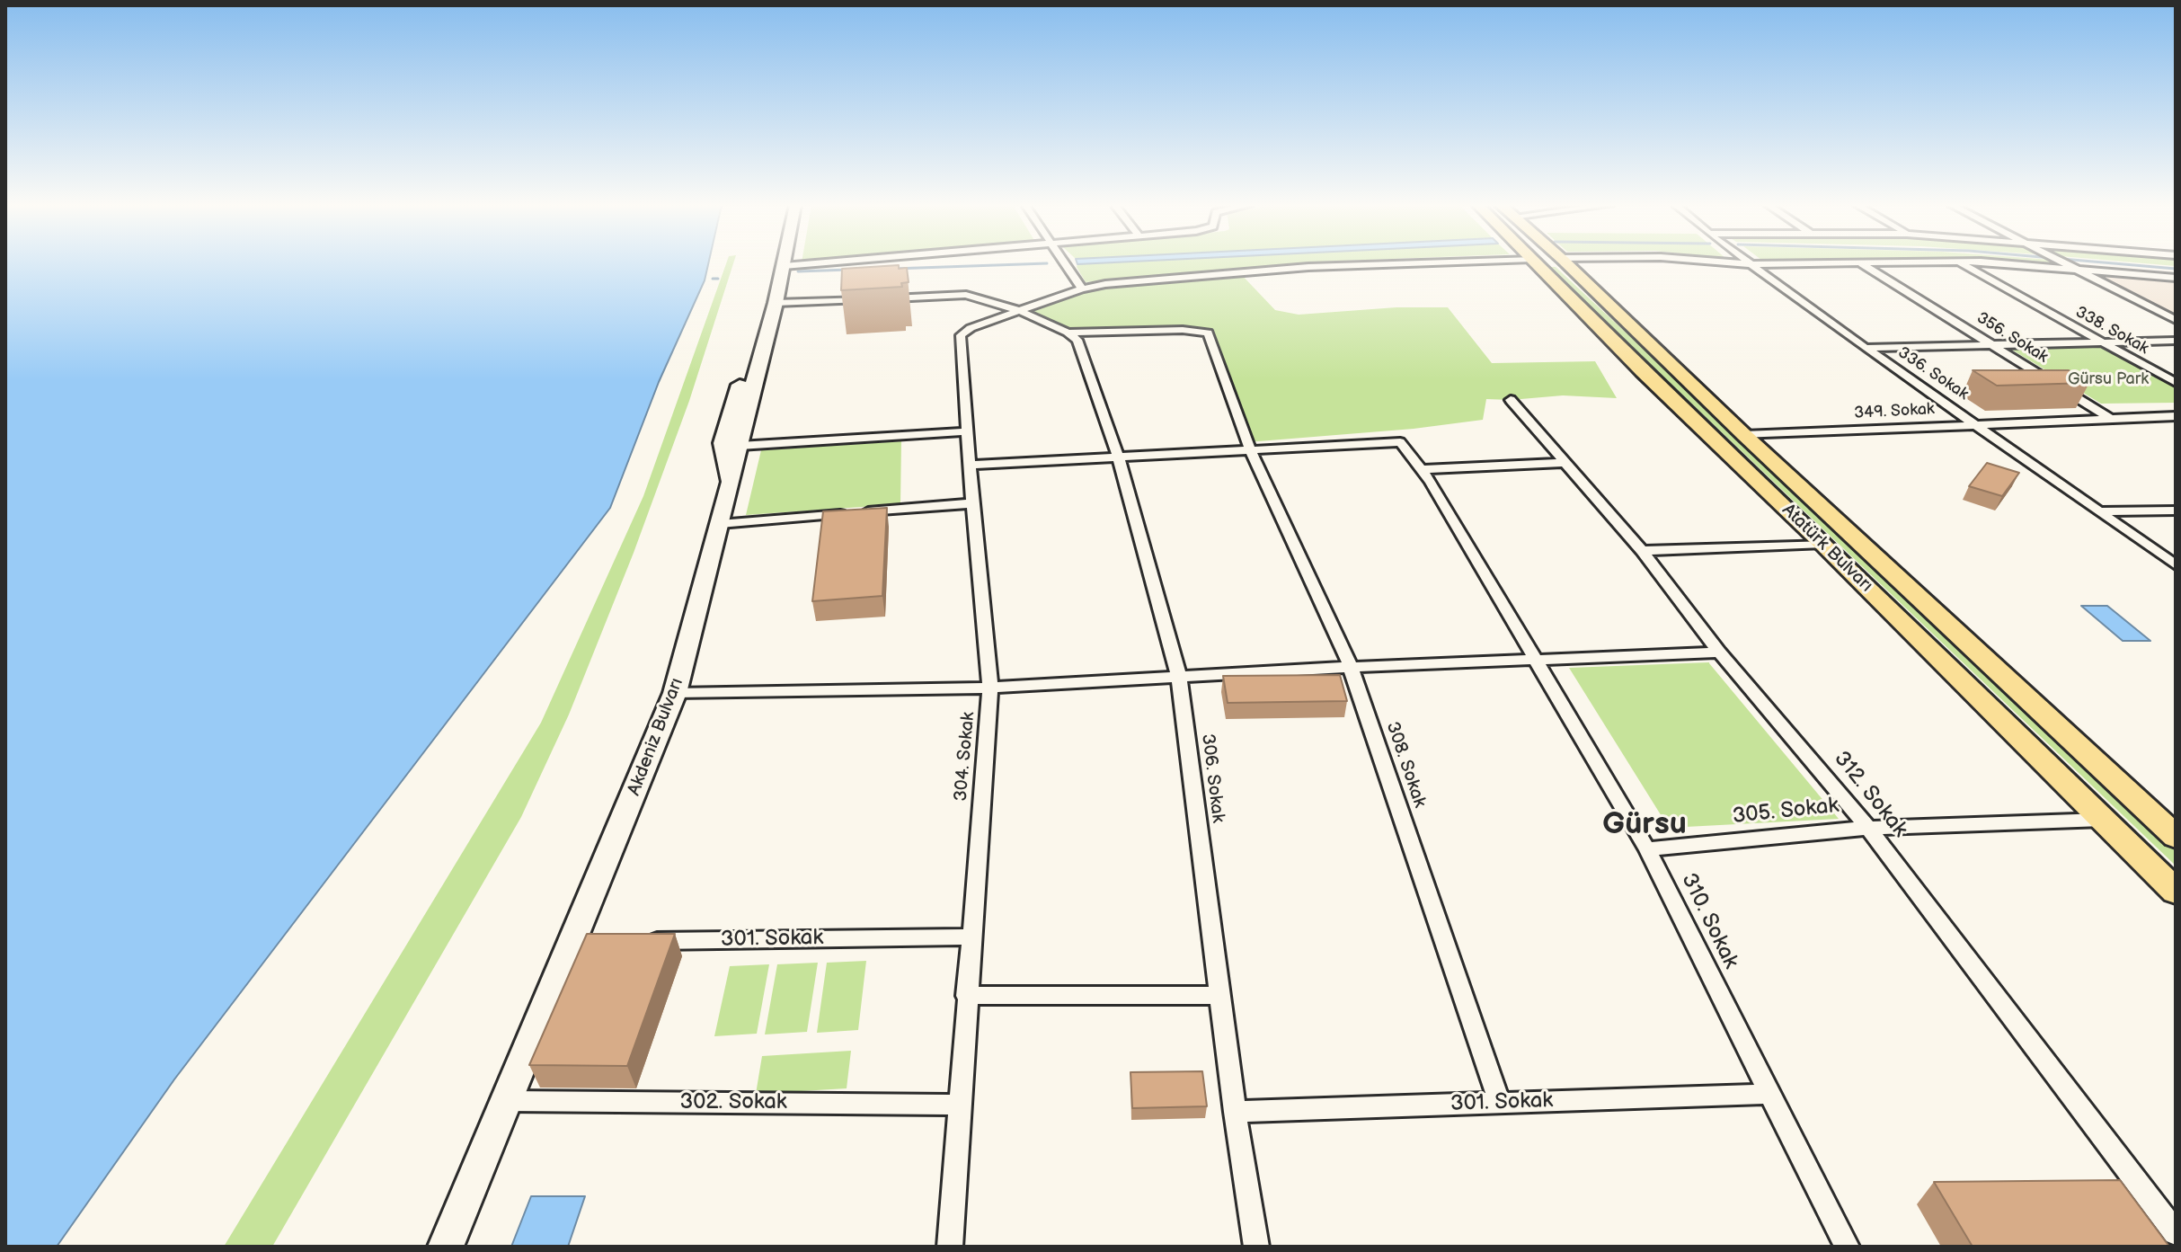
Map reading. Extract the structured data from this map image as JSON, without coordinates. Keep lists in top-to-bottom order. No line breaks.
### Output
{"streets":{"main road":["Atatürk Bulvarı","Akdeniz Bulvarı"],"street":["338. Sokak","356. Sokak","336. Sokak","349. Sokak","304. Sokak","308. Sokak","306. Sokak","312. Sokak","305. Sokak","310. Sokak","301. Sokak","302. Sokak"]},"crossings":[["356. Sokak","349. Sokak"],["336. Sokak","349. Sokak"],["349. Sokak","Atatürk Bulvarı"],["Atatürk Bulvarı","305. Sokak"],["Akdeniz Bulvarı","302. Sokak"],["304. Sokak","301. Sokak"],["304. Sokak","302. Sokak"],["308. Sokak","306. Sokak"],["308. Sokak","310. Sokak"],["308. Sokak","301. Sokak"],["306. Sokak","301. Sokak"],["312. Sokak","305. Sokak"],["305. Sokak","310. Sokak"],["310. Sokak","301. Sokak"]],"districts":["Gürsu"],"parks":["Gürsu Park"]}
